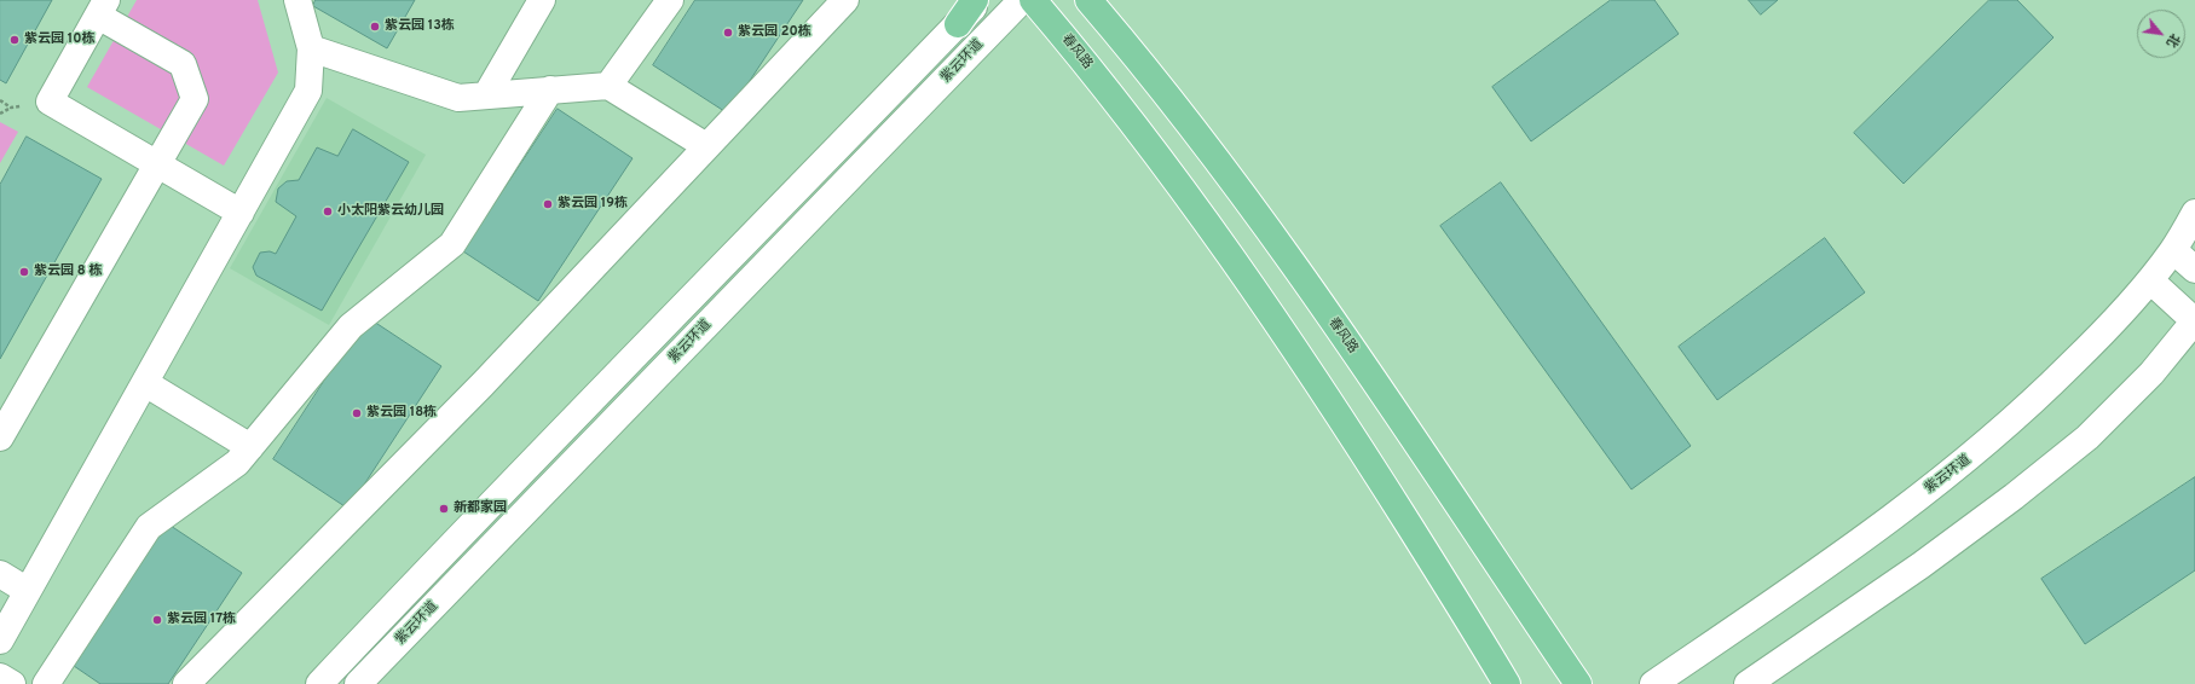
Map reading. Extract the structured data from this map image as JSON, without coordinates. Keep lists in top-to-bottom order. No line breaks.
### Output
{"streets":{"main road":["春风路"],"street":["紫云环道"]},"places":["紫云园 13栋","紫云园 20栋","紫云园 10栋","紫云园 19栋","小太阳紫云幼儿园","紫云园 8 栋","紫云园 18栋","新都家园","紫云园 17栋"],"north":"bottom right"}
